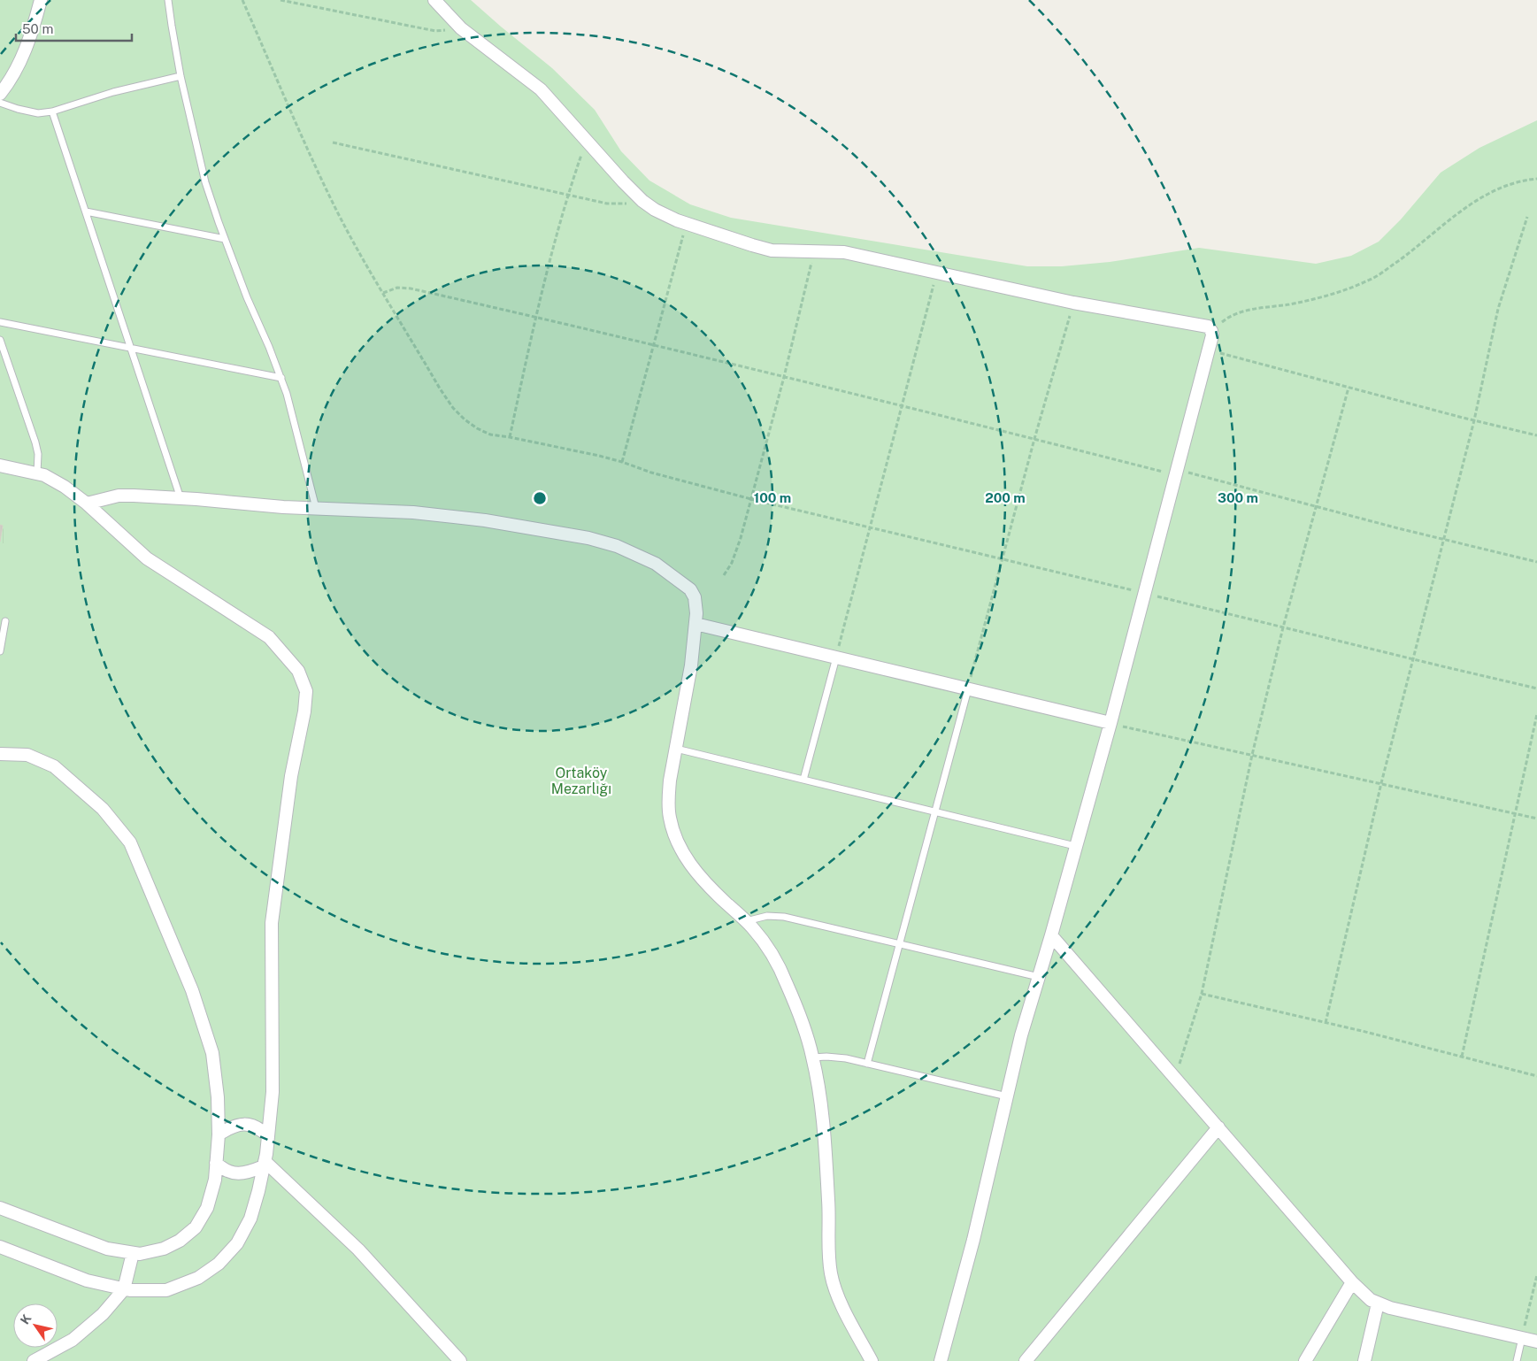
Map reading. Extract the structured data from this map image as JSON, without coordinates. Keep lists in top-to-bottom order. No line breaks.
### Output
{"parks":["Ortaköy Mezarlığı"],"scale_bar":"50 m","north":"top left","rings":["100 m","200 m","300 m"]}
